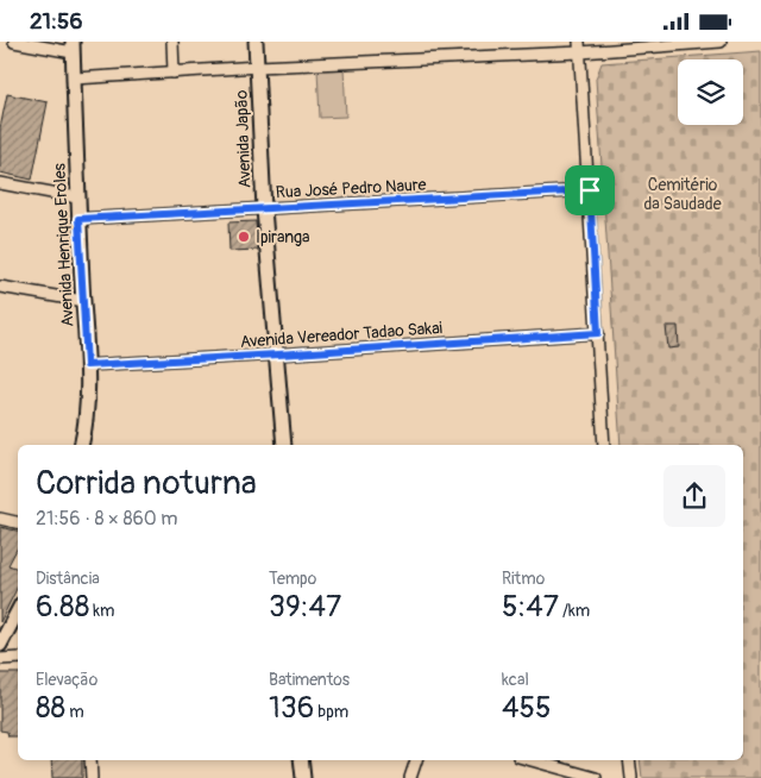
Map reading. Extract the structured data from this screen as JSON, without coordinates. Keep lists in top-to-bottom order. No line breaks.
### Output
{"streets":{"main road":["Avenida Japão","Avenida Henrique Eroles"],"street":["Rua José Pedro Naure","Avenida Vereador Tadao Sakai"]},"crossings":[["Avenida Japão","Rua José Pedro Naure"],["Avenida Japão","Avenida Vereador Tadao Sakai"],["Rua José Pedro Naure","Avenida Henrique Eroles"],["Avenida Henrique Eroles","Avenida Vereador Tadao Sakai"]],"parks":["Cemitério da Saudade"],"places":["Ipiranga"],"page":{"status":"21:56","heading":["Corrida noturna","21:56 · 8 × 860 m"],"stats":[["Distância","6.88 km"],["Tempo","39:47"],["Ritmo","5:47 /km"],["Elevação","88 m"],["Batimentos","136 bpm"],["kcal","455"]]}}
